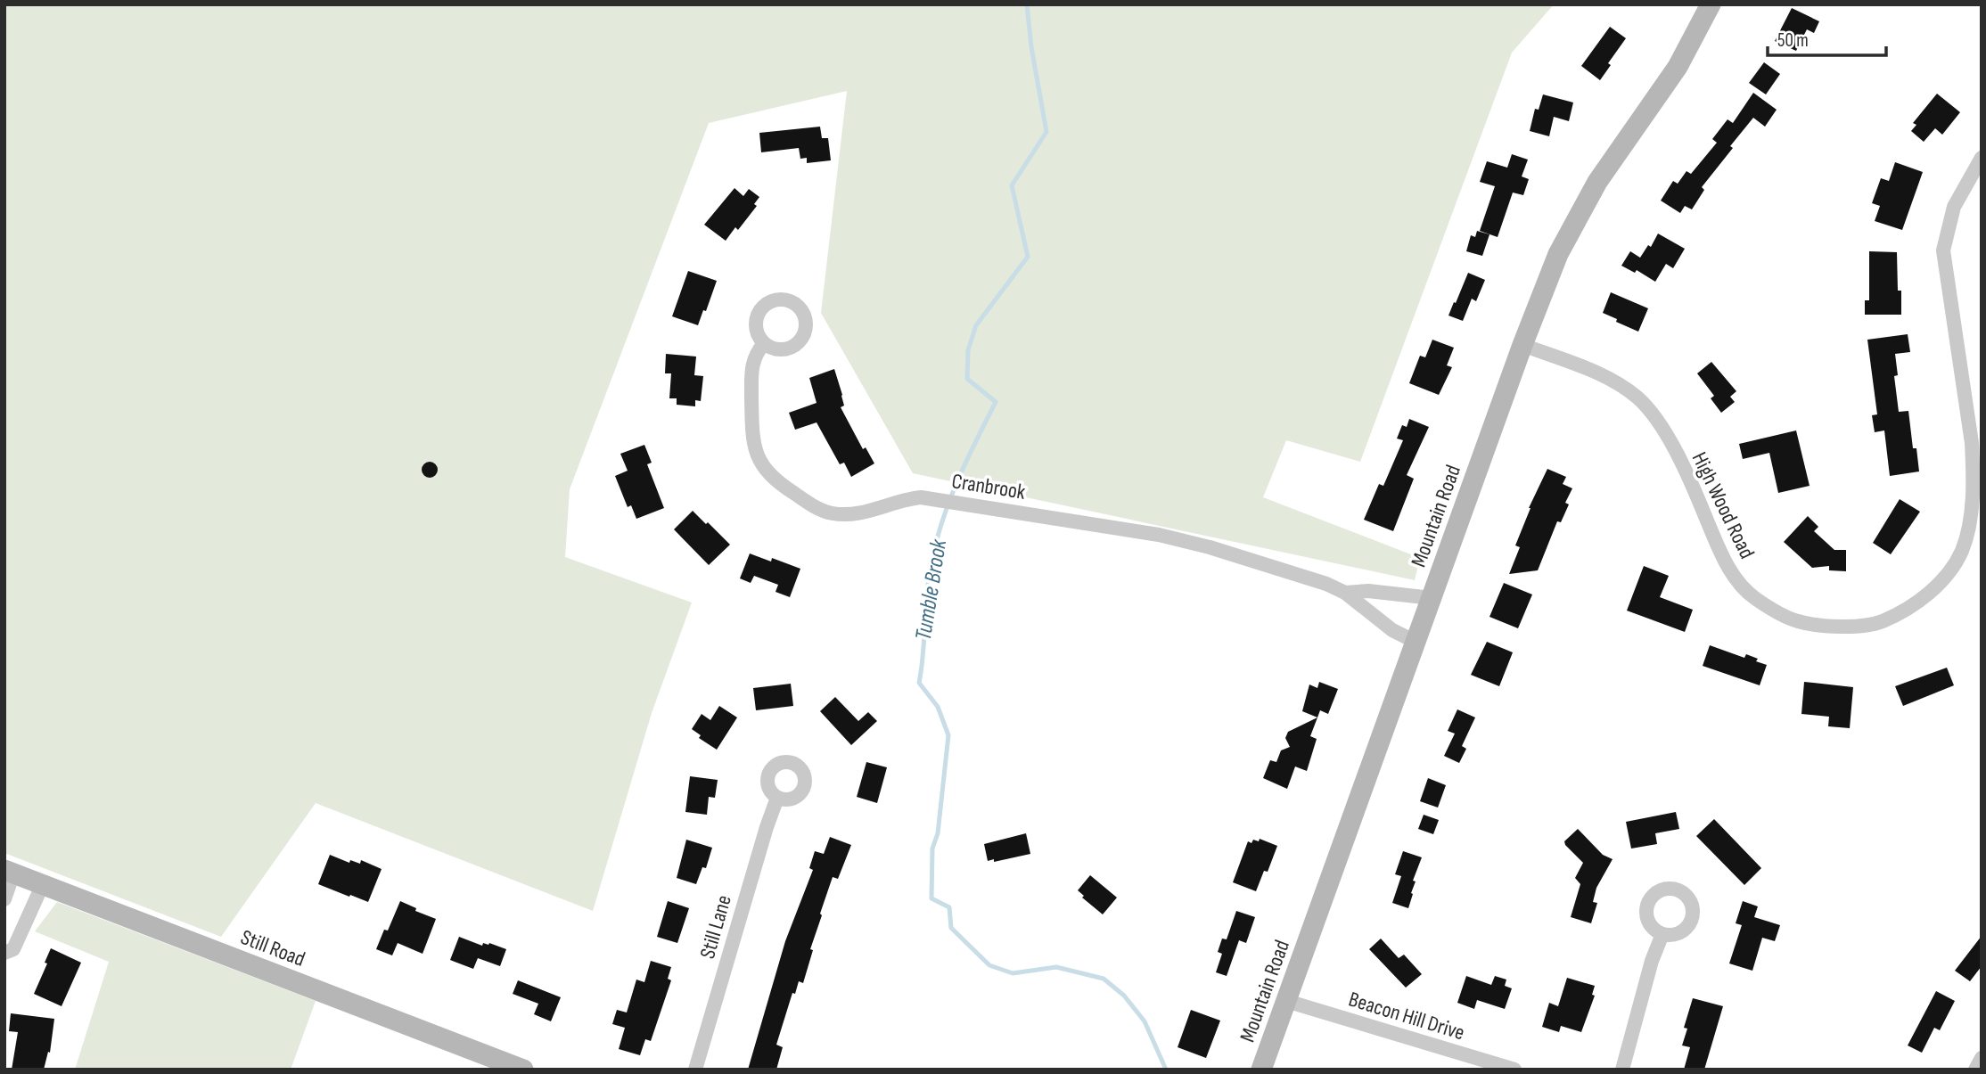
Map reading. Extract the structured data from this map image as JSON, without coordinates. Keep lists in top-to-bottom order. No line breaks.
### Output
{"streets":{"main road":["Mountain Road","Still Road"],"street":["Cranbrook","High Wood Road","Still Lane","Beacon Hill Drive"]},"crossings":[["Cranbrook","Mountain Road"],["High Wood Road","Mountain Road"],["Mountain Road","Beacon Hill Drive"]],"water":["Tumble Brook"],"scale_bar":"50 m"}
